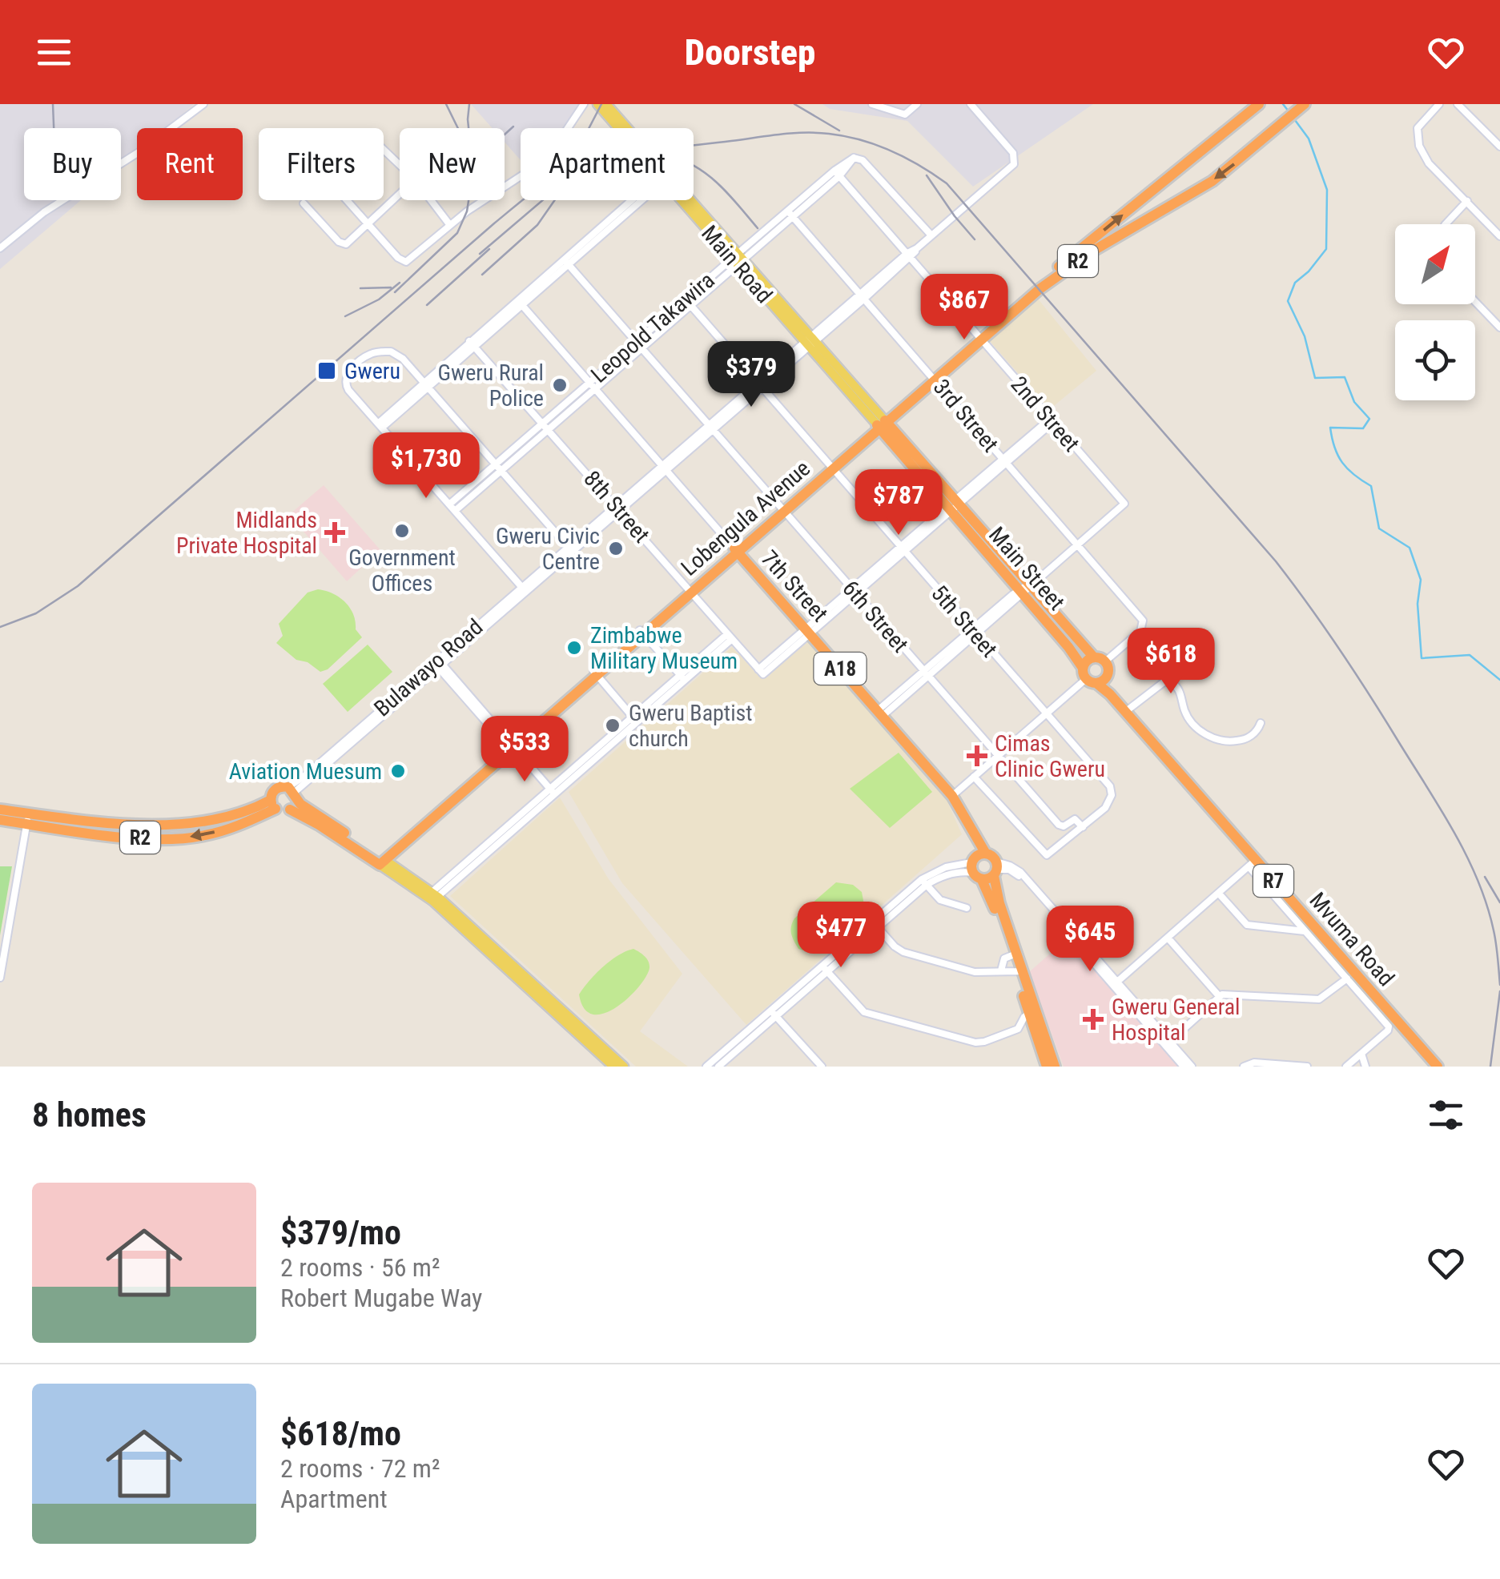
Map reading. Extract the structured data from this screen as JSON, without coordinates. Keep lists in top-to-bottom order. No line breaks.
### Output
{"streets":{"highway":["R2","Lobengula Avenue","Main Street","7th Street","A18","R7","Mvuma Road"],"main road":["Main Road"],"street":["Leopold Takawira","2nd Street","3rd Street","8th Street","6th Street","5th Street","Bulawayo Road"]},"crossings":[["R2","Bulawayo Road"],["Main Road","Leopold Takawira"],["Main Road","Lobengula Avenue"],["Main Road","Main Street"],["Main Road","Bulawayo Road"],["Leopold Takawira","2nd Street"],["Leopold Takawira","3rd Street"],["Leopold Takawira","8th Street"],["Leopold Takawira","7th Street"],["Leopold Takawira","6th Street"],["Leopold Takawira","5th Street"],["Leopold Takawira","Bulawayo Road"],["2nd Street","3rd Street"],["2nd Street","Lobengula Avenue"],["2nd Street","Bulawayo Road"],["3rd Street","Lobengula Avenue"],["3rd Street","Main Street"],["3rd Street","Bulawayo Road"],["3rd Street","R7"],["8th Street","Lobengula Avenue"],["8th Street","7th Street"],["8th Street","Bulawayo Road"],["Lobengula Avenue","Main Street"],["Lobengula Avenue","7th Street"],["Lobengula Avenue","6th Street"],["Lobengula Avenue","5th Street"],["Main Street","R7"],["Main Street","Mvuma Road"],["7th Street","Bulawayo Road"],["7th Street","A18"],["6th Street","5th Street"],["6th Street","Bulawayo Road"],["5th Street","Bulawayo Road"],["R7","Mvuma Road"]],"places":{"transit":["Gweru"],"other":["Gweru Rural Police","Government Offices","Gweru Civic Centre","Zimbabwe Military Museum","Gweru Baptist church","Aviation Muesum"],"health":["Midlands Private Hospital","Cimas Clinic Gweru","Gweru General Hospital"]},"north":"top right","page":{"header":"Doorstep","chip":["Buy","Rent","Filters","New","Apartment"],"price":["$867","$379","$1,730","$787","$618","$533","$477","$645"],"heading":"8 homes","list":[{"name":"$379/mo","note":"2 rooms · 56 m² · Robert Mugabe Way"},{"name":"$618/mo","note":"2 rooms · 72 m² · Apartment"}]}}
